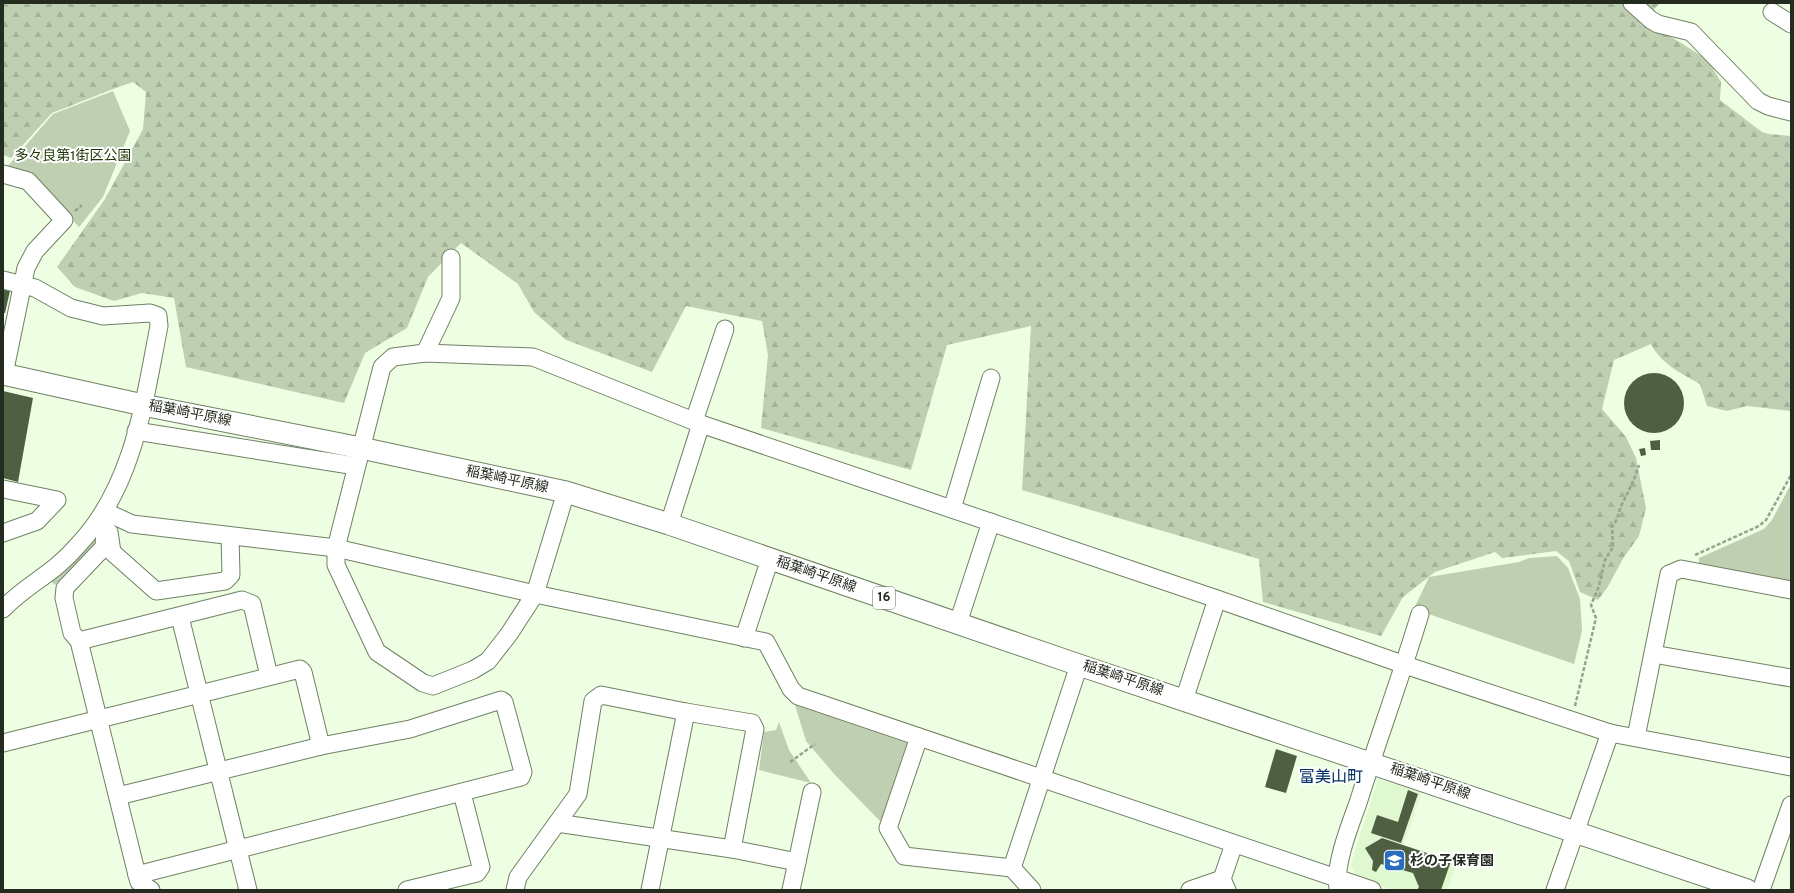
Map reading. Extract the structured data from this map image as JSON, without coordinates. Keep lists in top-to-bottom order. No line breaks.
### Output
{"streets":{"main road":["稲葉崎平原線","16"]},"districts":["富美山町"],"parks":["多々良第1街区公園"],"places":{"school or university":["杉の子保育園"]}}
